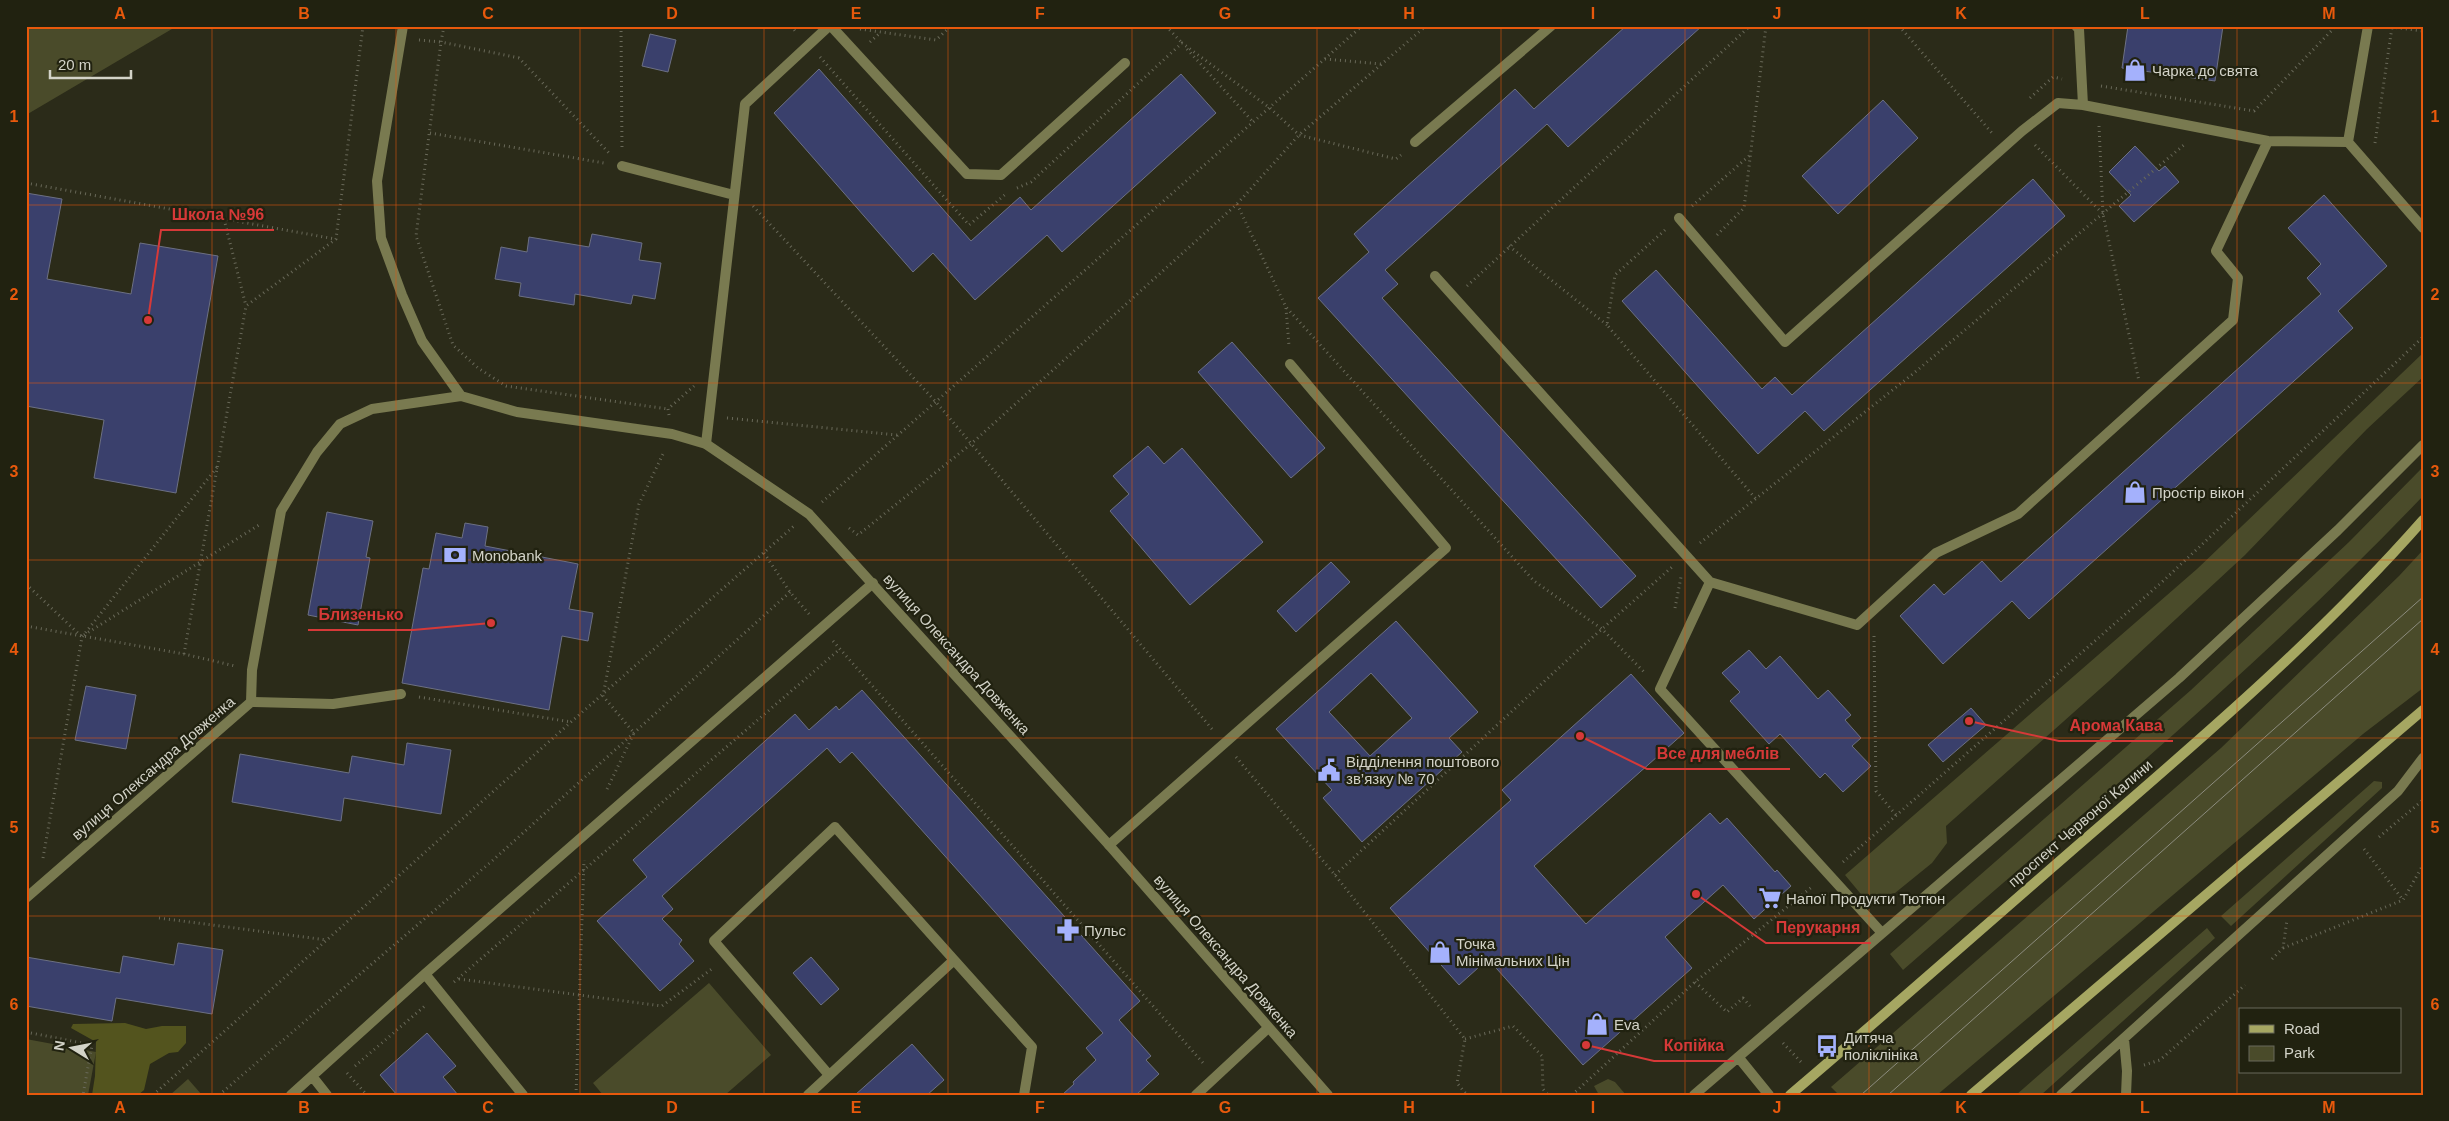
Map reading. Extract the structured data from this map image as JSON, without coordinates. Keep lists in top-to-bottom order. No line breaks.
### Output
{"streets":{"main road":["проспект Червоної Калини"],"street":["вулиця Олександра Довженка"]},"places":{"shop":["Чарка до свята","Простір вікон","Точка Мінімальних Цін","Eva"],"other":["Школа №96","Близенько","Арома Кава","Все для меблів","Перукарня","Копійка"],"bank":["Monobank"],"public building":["Відділення поштового зв’язку № 70"],"supermarket":["Напої Продукти Тютюн"],"pharmacy":["Пульс"],"bus stop":["Дитяча поліклініка"]},"legend":["Road","Park"],"scale_bar":"20 m","north":"left","grid":{"columns":["A","B","C","D","E","F","G","H","I","J","K","L","M"],"rows":["1","2","3","4","5","6"]}}
